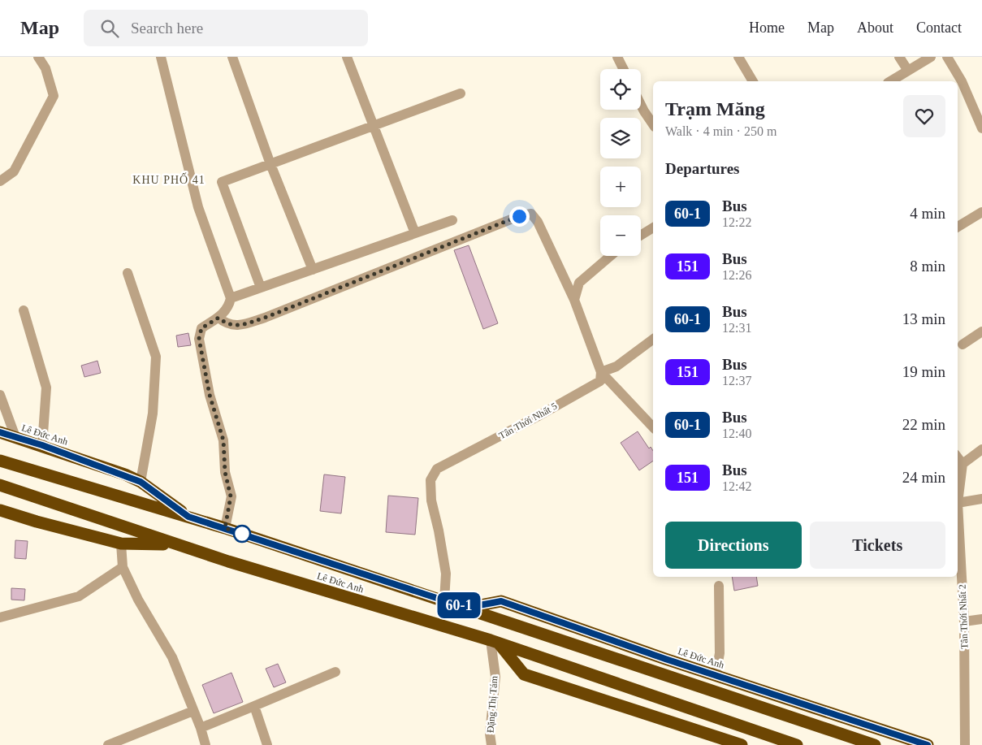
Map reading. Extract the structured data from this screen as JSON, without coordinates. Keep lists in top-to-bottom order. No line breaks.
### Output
{"streets":{"highway":["Lê Đức Anh"],"street":["Tân Thới Nhất 5","Tân Thới Nhất 2","Đặng Thị Tám"]},"crossings":[["Tân Thới Nhất 5","Lê Đức Anh"],["Lê Đức Anh","Đặng Thị Tám"]],"districts":["KHU PHỐ 41"],"lines":["bus line 60-1"],"page":{"header":"Map","search":"Search here","nav":["Home","Map","About","Contact"],"on_map":"60-1","map_buttons":["+","−"],"heading":[["Trạm Măng","Walk · 4 min · 250 m"],"Departures"],"list":[{"mark":"60-1","name":"Bus","note":"12:22","value":"4 min"},{"mark":"151","name":"Bus","note":"12:26","value":"8 min"},{"mark":"60-1","name":"Bus","note":"12:31","value":"13 min"},{"mark":"151","name":"Bus","note":"12:37","value":"19 min"},{"mark":"60-1","name":"Bus","note":"12:40","value":"22 min"},{"mark":"151","name":"Bus","note":"12:42","value":"24 min"}],"buttons":["Directions","Tickets"]}}
